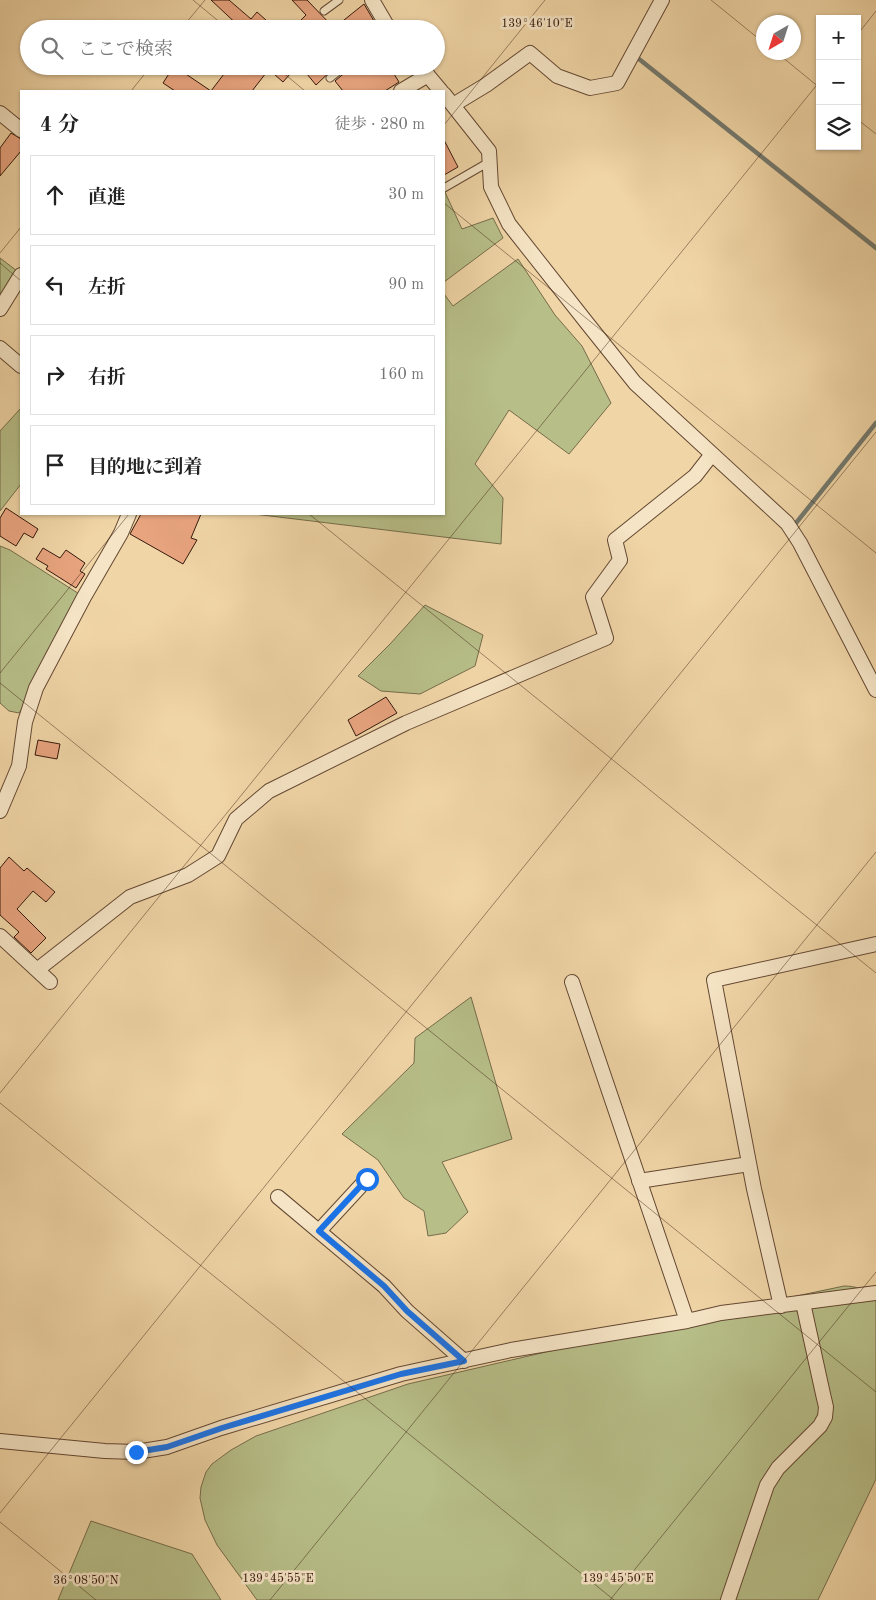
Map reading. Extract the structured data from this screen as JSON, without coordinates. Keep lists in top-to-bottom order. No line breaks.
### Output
{"north":"bottom left","page":{"map_buttons":["+","−"],"search":"ここで検索","heading":["4 分","徒歩 · 280 m"],"list":[["直進","30 m"],["左折","90 m"],["右折","160 m"],"目的地に到着"]},"coordinates":["139°46'10\"E","139°45'55\"E","139°45'50\"E","36°08'50\"N"]}
